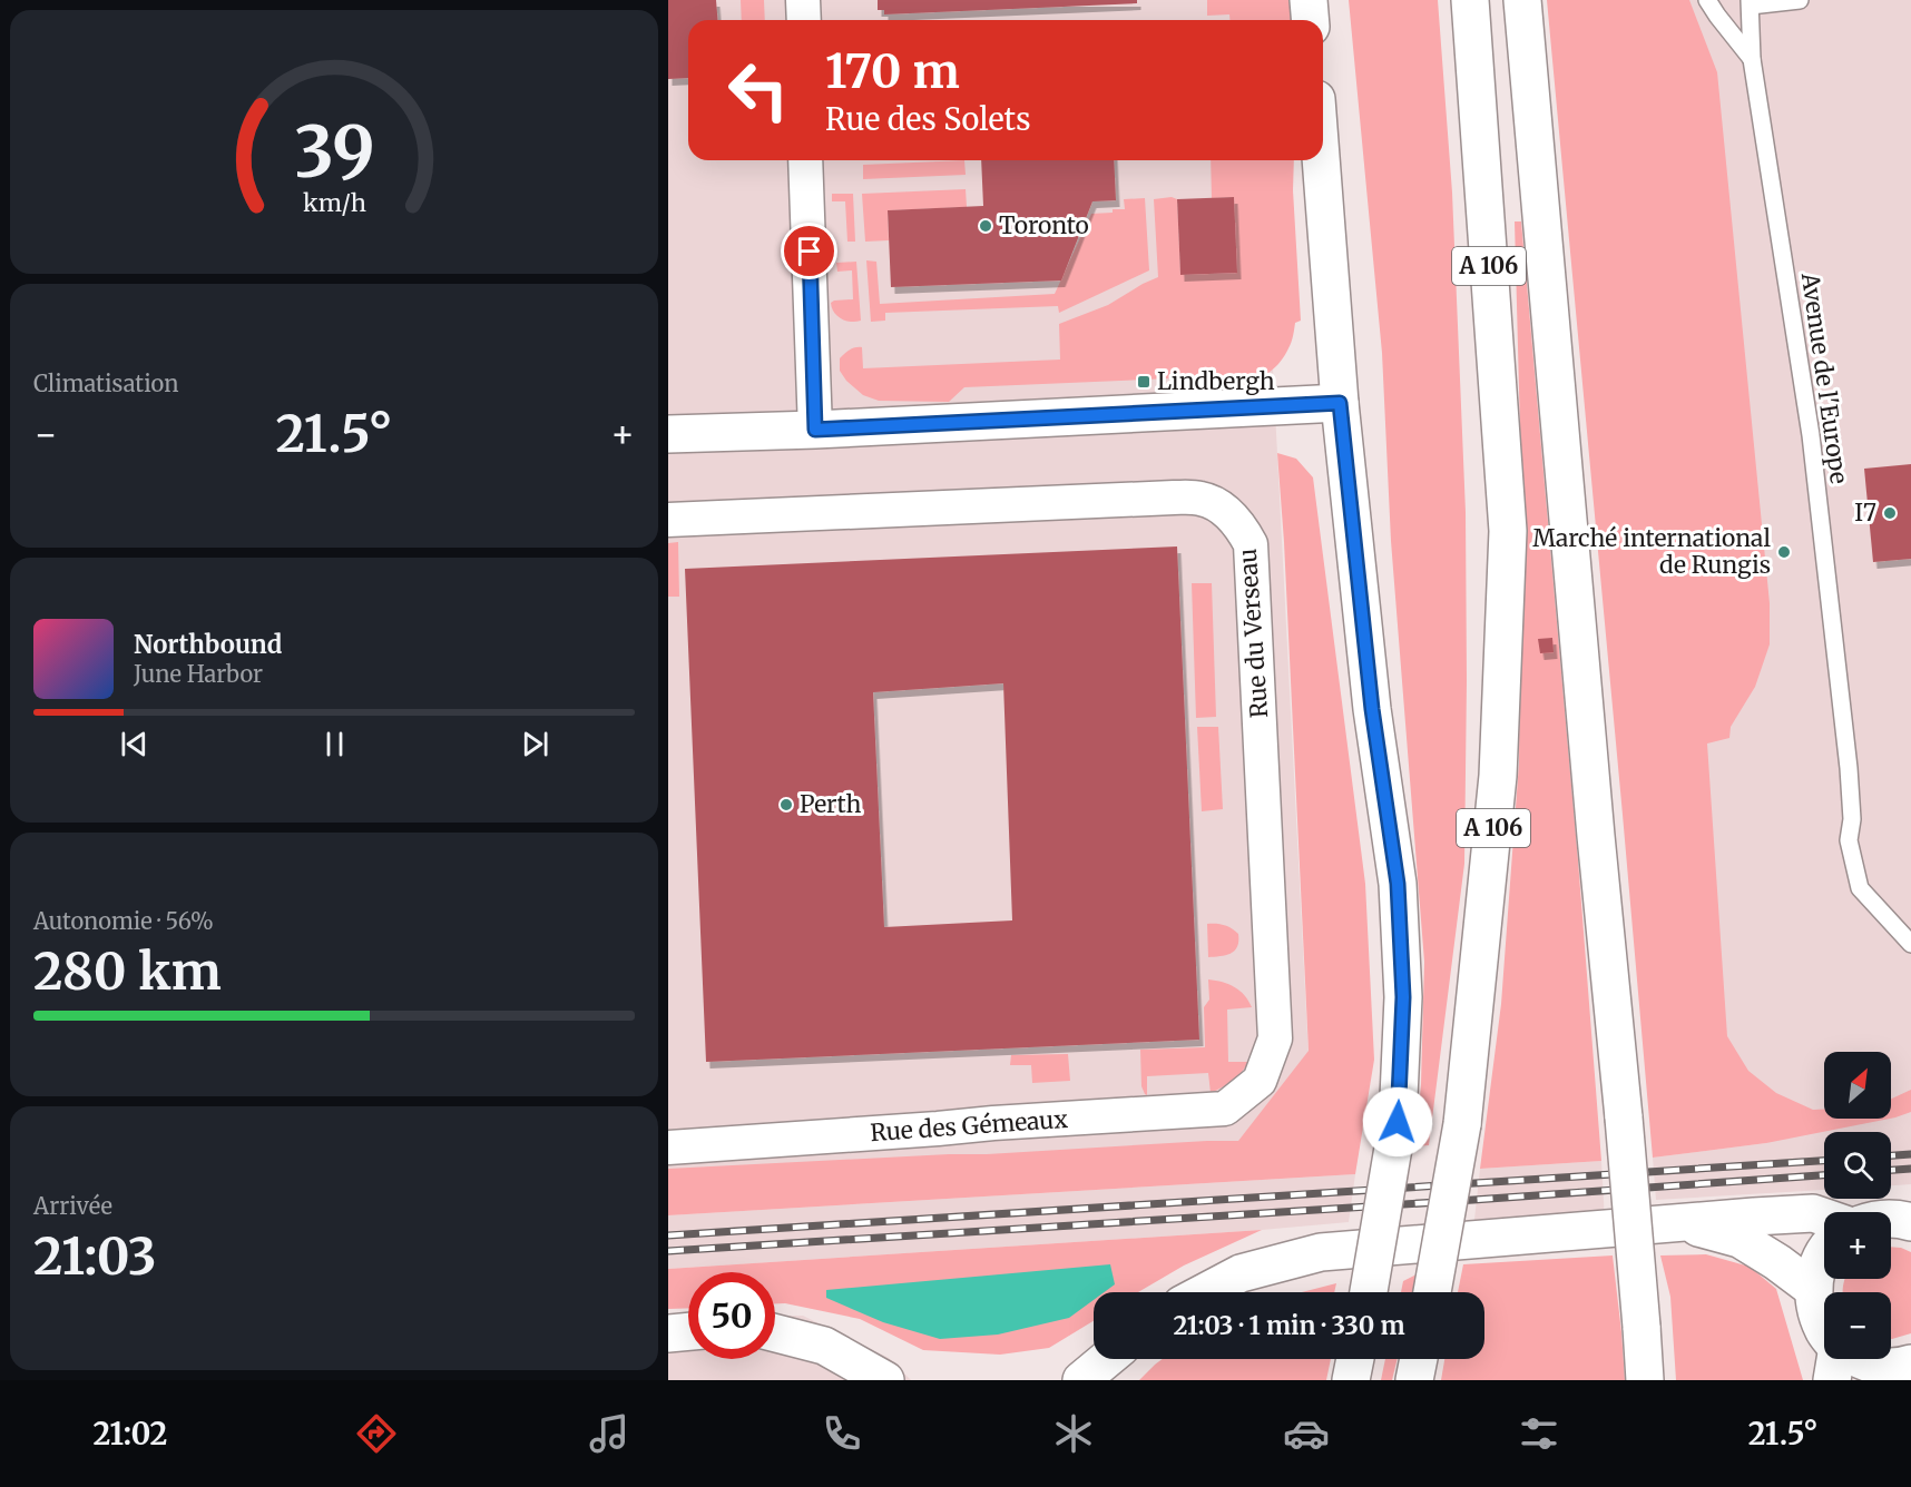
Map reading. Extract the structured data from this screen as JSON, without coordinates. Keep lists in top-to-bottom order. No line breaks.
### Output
{"streets":{"main road":["A 106"],"street":["Rue du Verseau","Rue des Gémeaux"],"lane":["Avenue de l'Europe"]},"crossings":[["Rue du Verseau","Rue des Gémeaux"]],"places":{"other":["Toronto","I7","Marché international de Rungis","Perth"],"transit":["Lindbergh"]},"north":"top right","page":{"turn":["170 m","Rue des Solets"],"tile":["Climatisation",["Autonomie · 56%","280 km"],["Arrivée","21:03"]],"heat":["−","21.5°","+"],"song":["Northbound","June Harbor"],"map_buttons":["+","−"],"limit":"50","trip":"21:03 · 1 min · 330 m","tabs":["21:02","21.5°"],"gauge":["39","km/h"]}}
